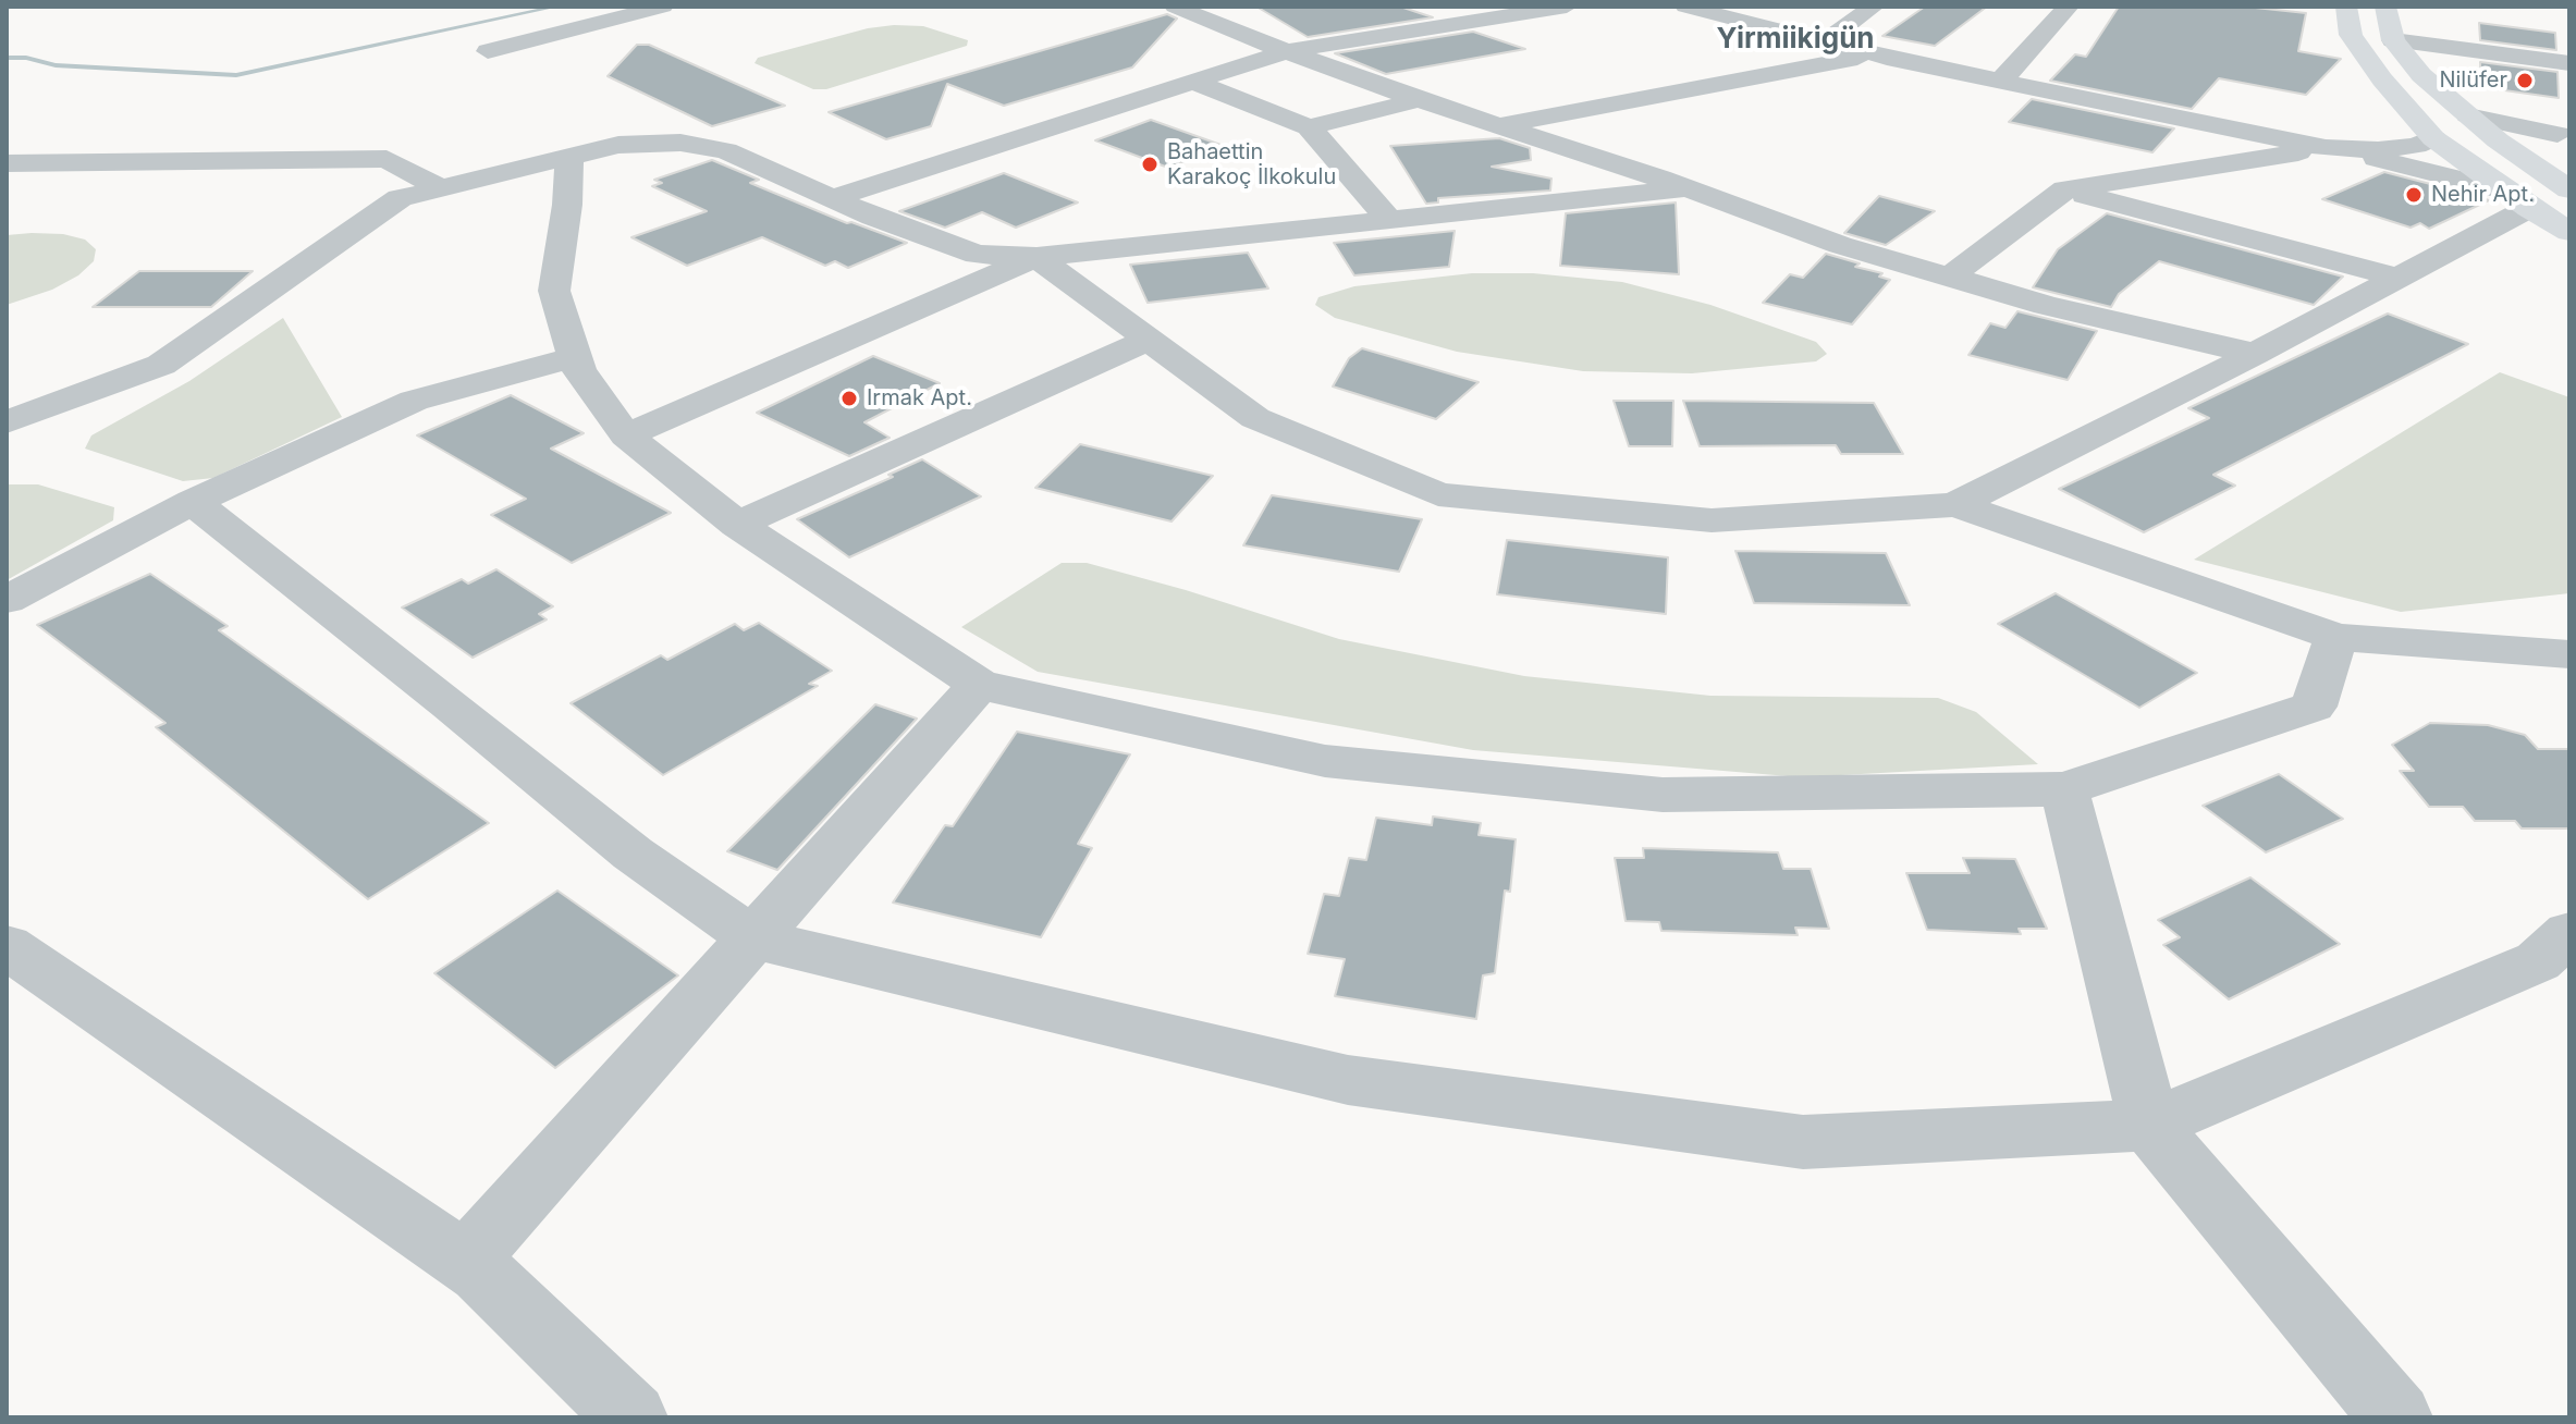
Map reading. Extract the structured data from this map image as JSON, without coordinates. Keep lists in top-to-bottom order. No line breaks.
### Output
{"districts":["Yirmiikigün"],"places":["Nilüfer","Bahaettin Karakoç İlkokulu","Nehir Apt.","Irmak Apt."]}
